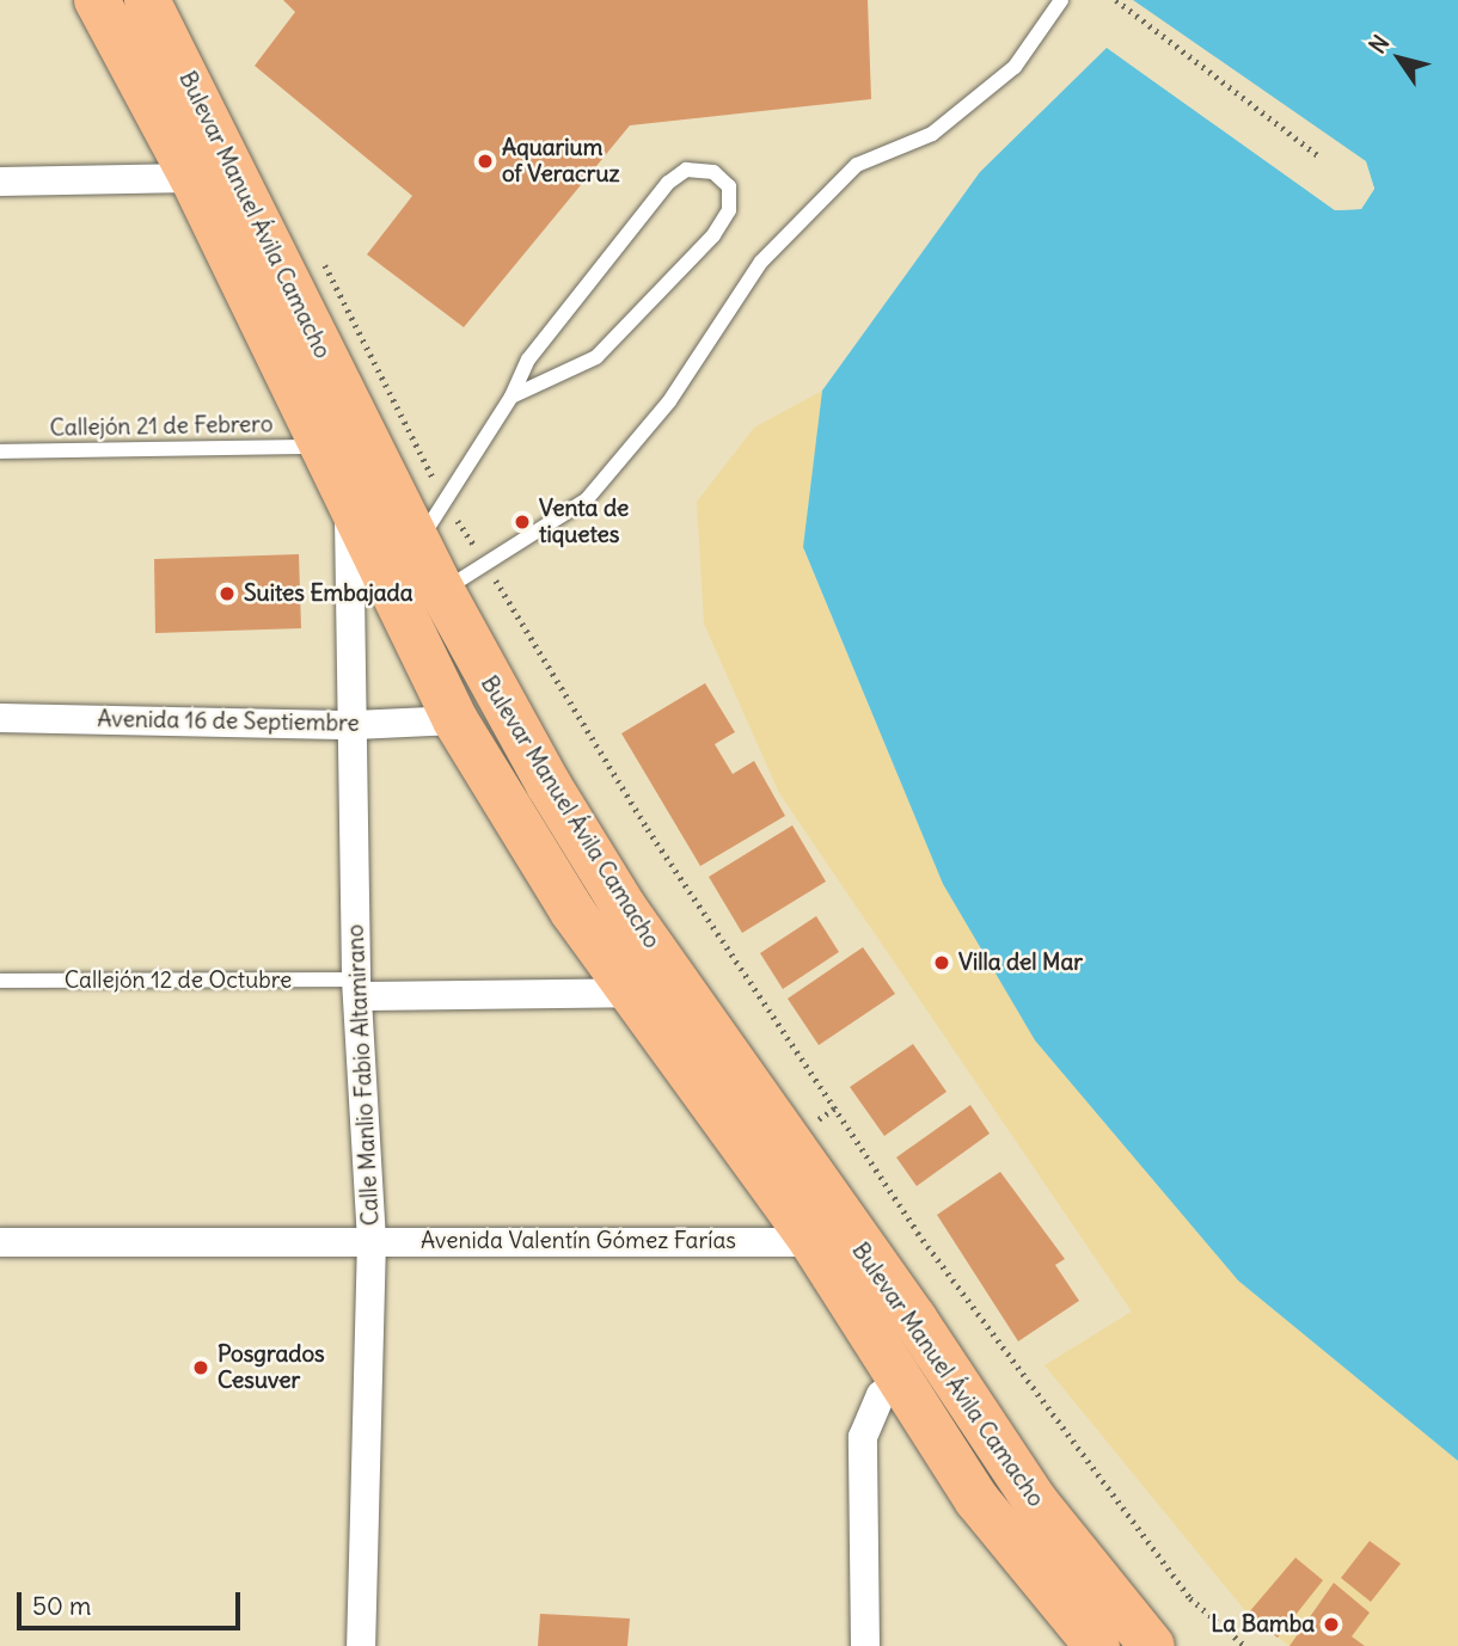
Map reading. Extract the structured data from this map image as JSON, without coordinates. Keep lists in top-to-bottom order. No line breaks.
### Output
{"streets":{"main road":["Bulevar Manuel Ávila Camacho"],"street":["Avenida 16 de Septiembre","Callejón 12 de Octubre","Calle Manlio Fabio Altamirano","Avenida Valentín Gómez Farías"],"lane":["Callejón 21 de Febrero"]},"crossings":[["Bulevar Manuel Ávila Camacho","Callejón 21 de Febrero"],["Bulevar Manuel Ávila Camacho","Avenida 16 de Septiembre"],["Bulevar Manuel Ávila Camacho","Callejón 12 de Octubre"],["Bulevar Manuel Ávila Camacho","Calle Manlio Fabio Altamirano"],["Bulevar Manuel Ávila Camacho","Avenida Valentín Gómez Farías"],["Avenida 16 de Septiembre","Calle Manlio Fabio Altamirano"],["Callejón 12 de Octubre","Calle Manlio Fabio Altamirano"],["Calle Manlio Fabio Altamirano","Avenida Valentín Gómez Farías"]],"places":["Aquarium of Veracruz","Venta de tiquetes","Suites Embajada","Villa del Mar","Posgrados Cesuver","La Bamba"],"scale_bar":"50 m","north":"top left"}
